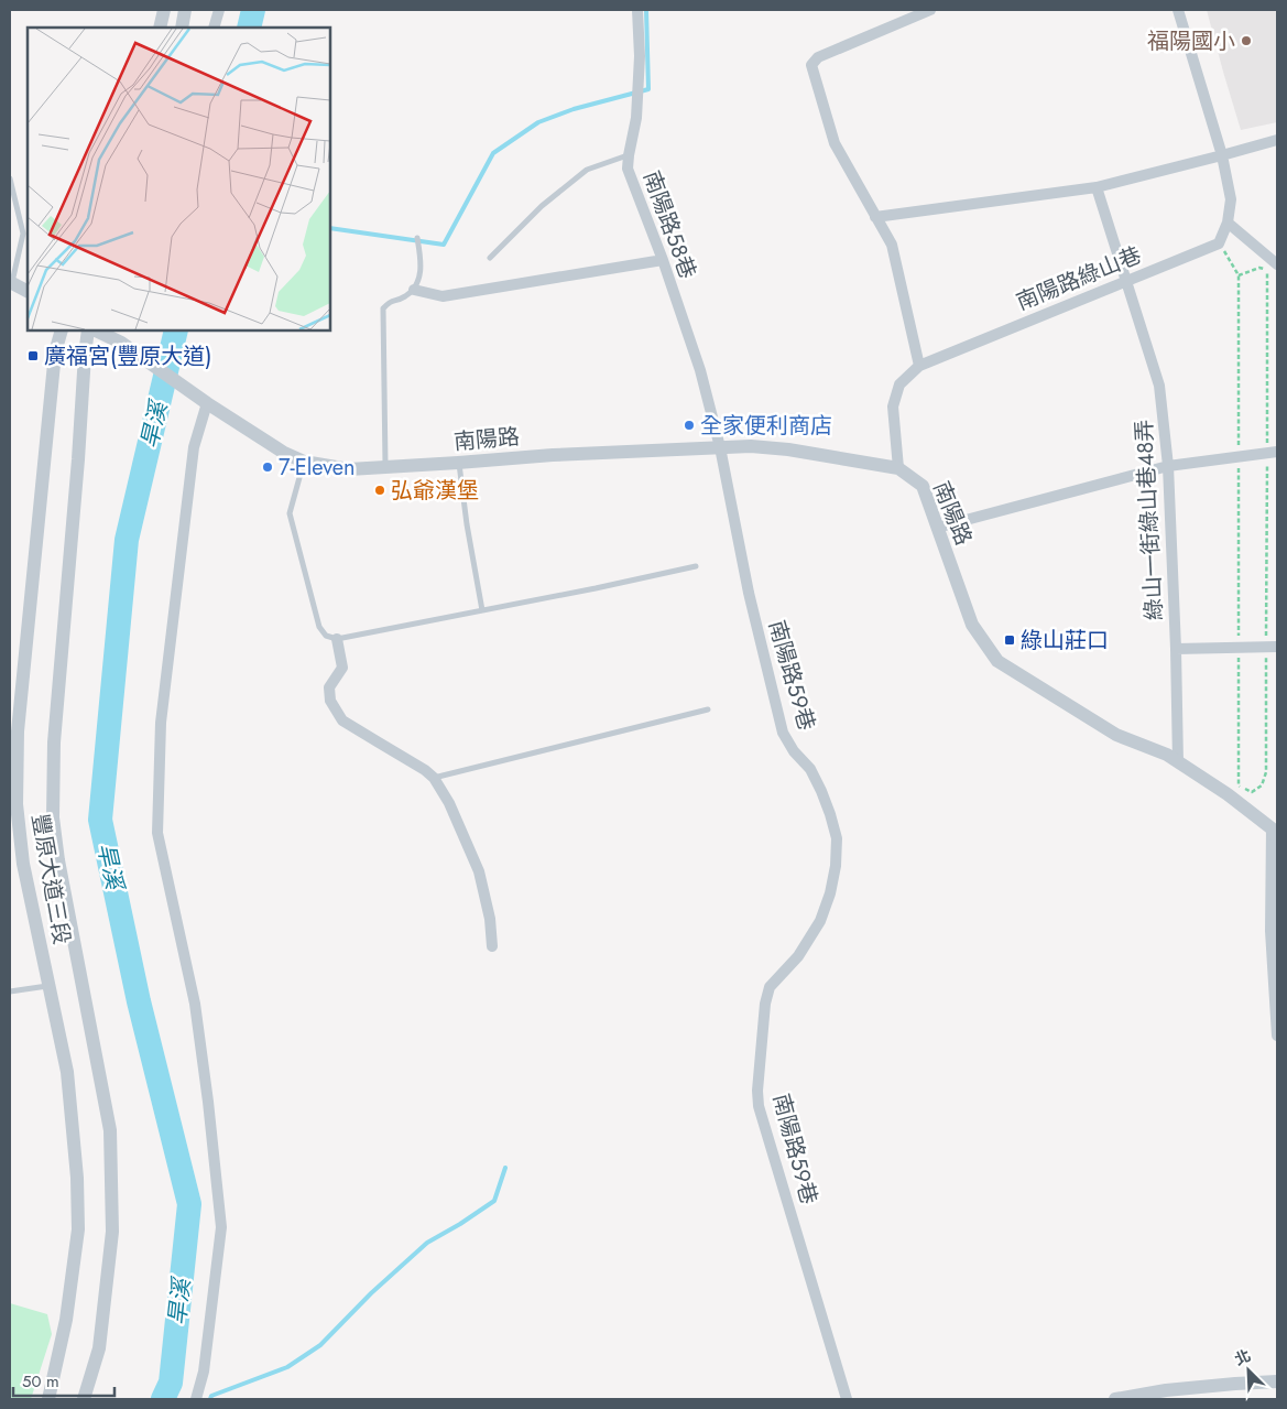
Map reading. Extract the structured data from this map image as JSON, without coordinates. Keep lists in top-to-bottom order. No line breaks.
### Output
{"streets":{"street":["南陽路58巷","南陽路綠山巷","南陽路","綠山一街綠山巷48弄","南陽路59巷","豐原大道三段"]},"crossings":[["南陽路58巷","南陽路"],["南陽路58巷","南陽路59巷"],["南陽路綠山巷","南陽路"],["南陽路綠山巷","綠山一街綠山巷48弄"],["南陽路","綠山一街綠山巷48弄"],["南陽路","南陽路59巷"]],"water":["旱溪"],"places":{"other":["福陽國小","全家便利商店","7-Eleven","弘爺漢堡"],"transit":["廣福宮(豐原大道)","綠山莊口"]},"scale_bar":"50 m","north":"top left"}
